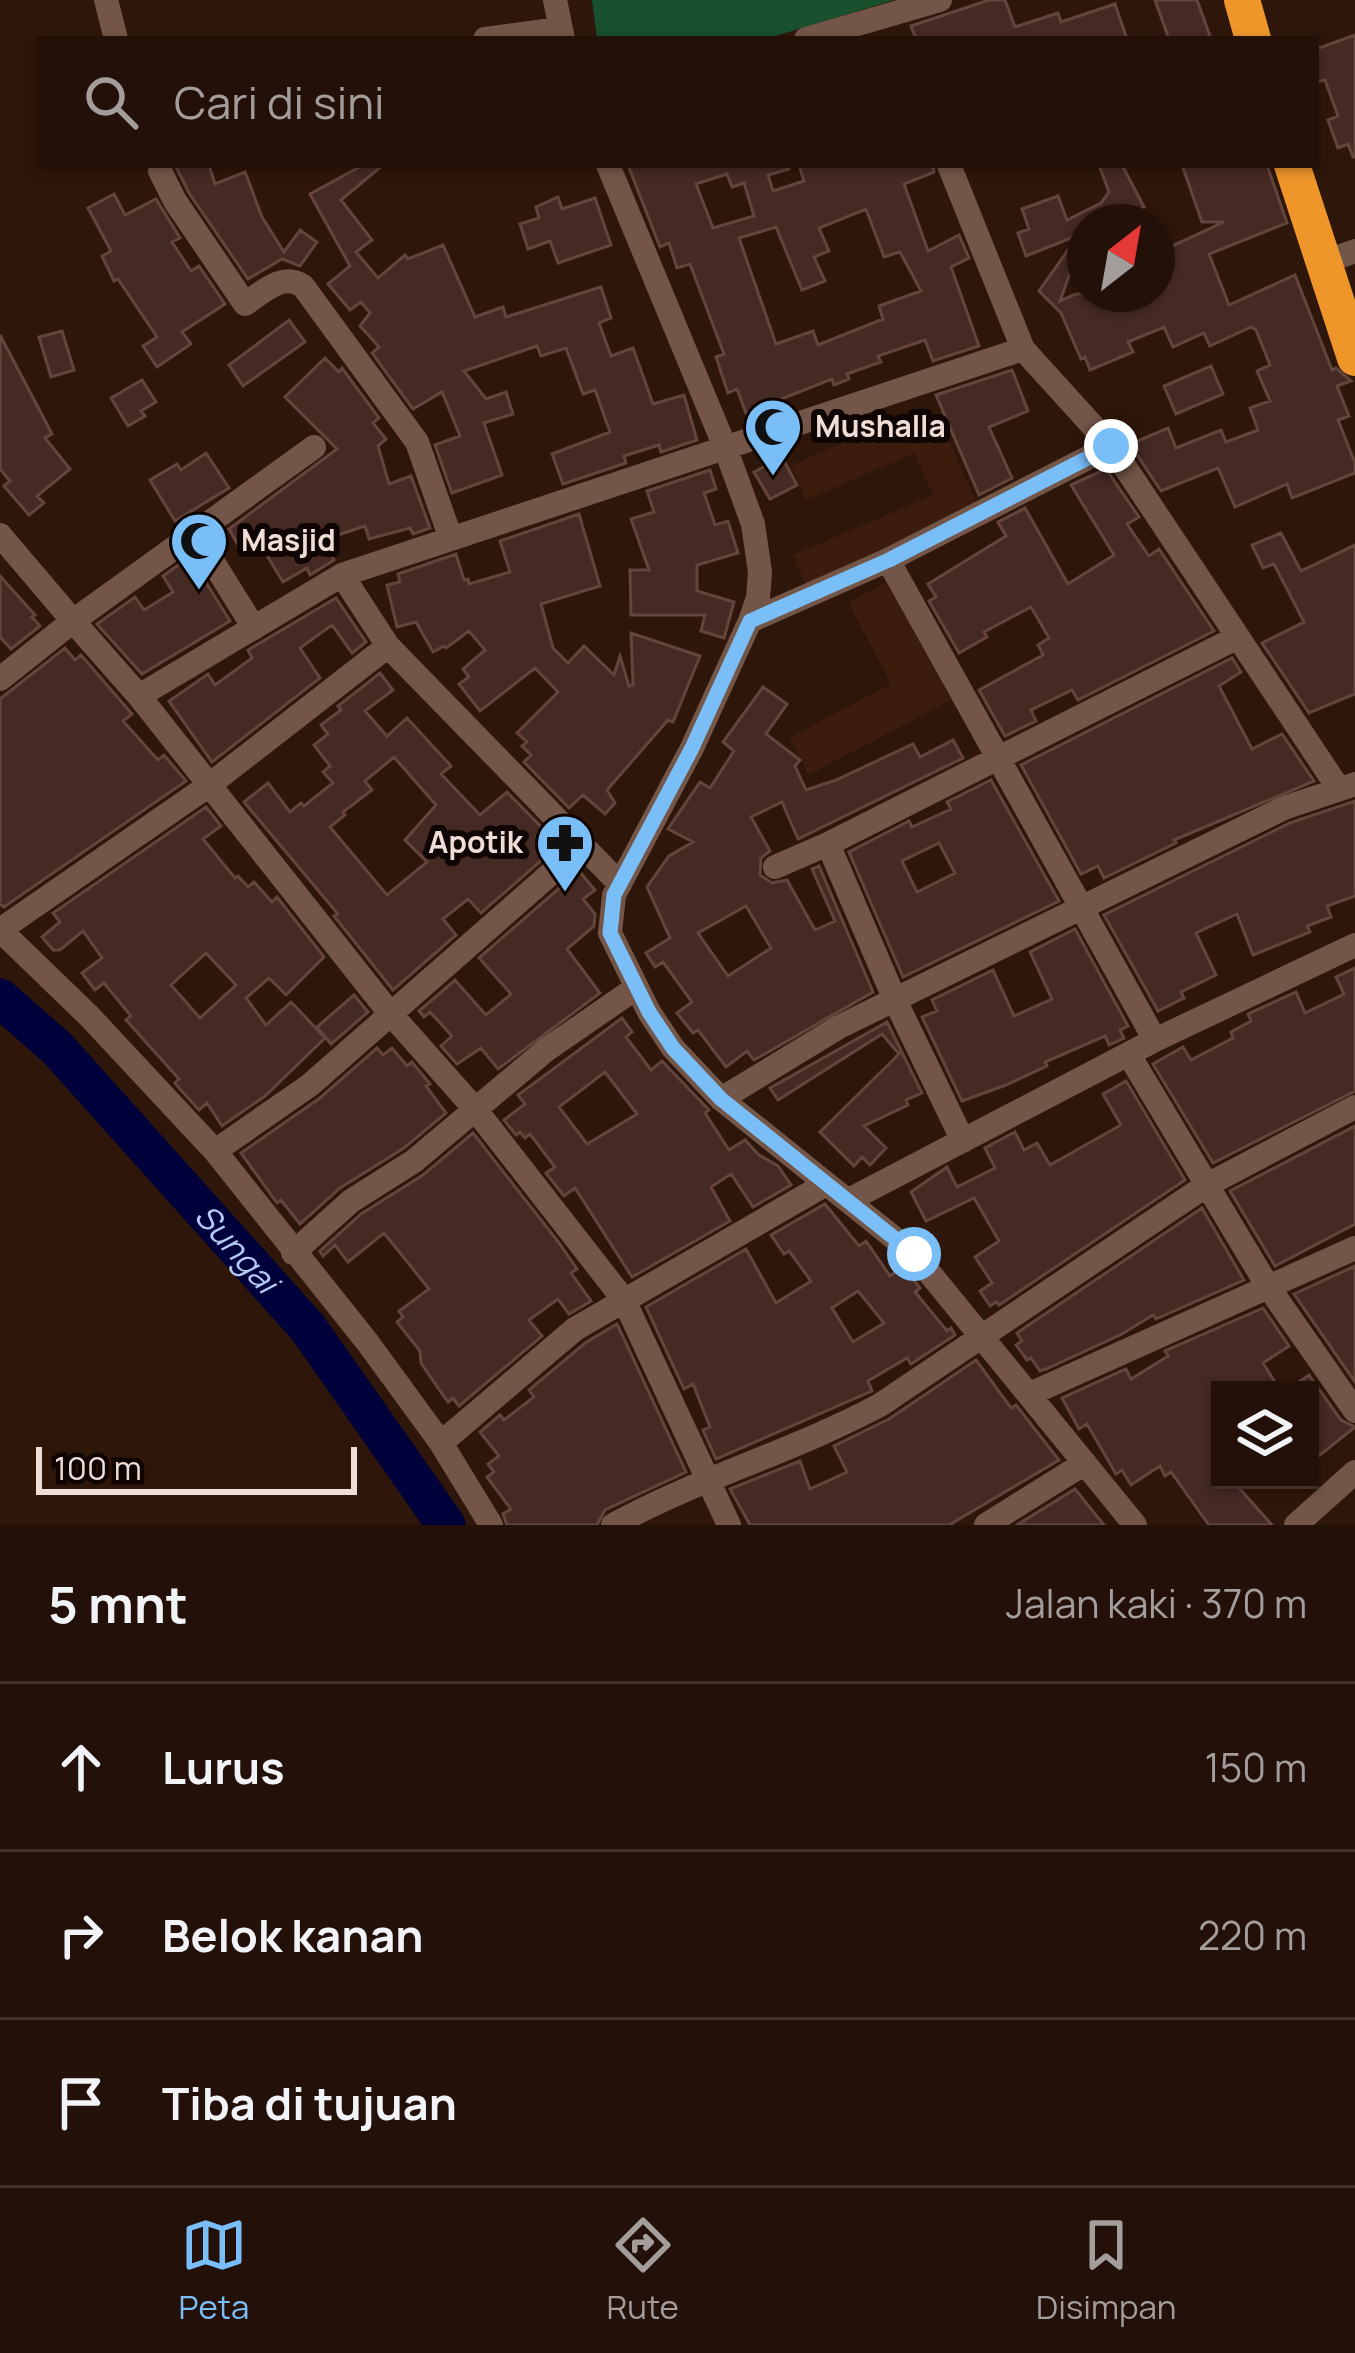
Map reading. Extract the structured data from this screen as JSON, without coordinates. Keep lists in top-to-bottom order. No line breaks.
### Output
{"water":["Sungai"],"places":{"mosque":["Mushalla","Masjid"],"pharmacy":["Apotik"]},"scale_bar":"100 m","north":"top right","page":{"search":"Cari di sini","scale":"100 m","heading":["5 mnt","Jalan kaki · 370 m"],"list":[["Lurus","150 m"],["Belok kanan","220 m"],"Tiba di tujuan"],"nav":["Peta","Rute","Disimpan"]}}
